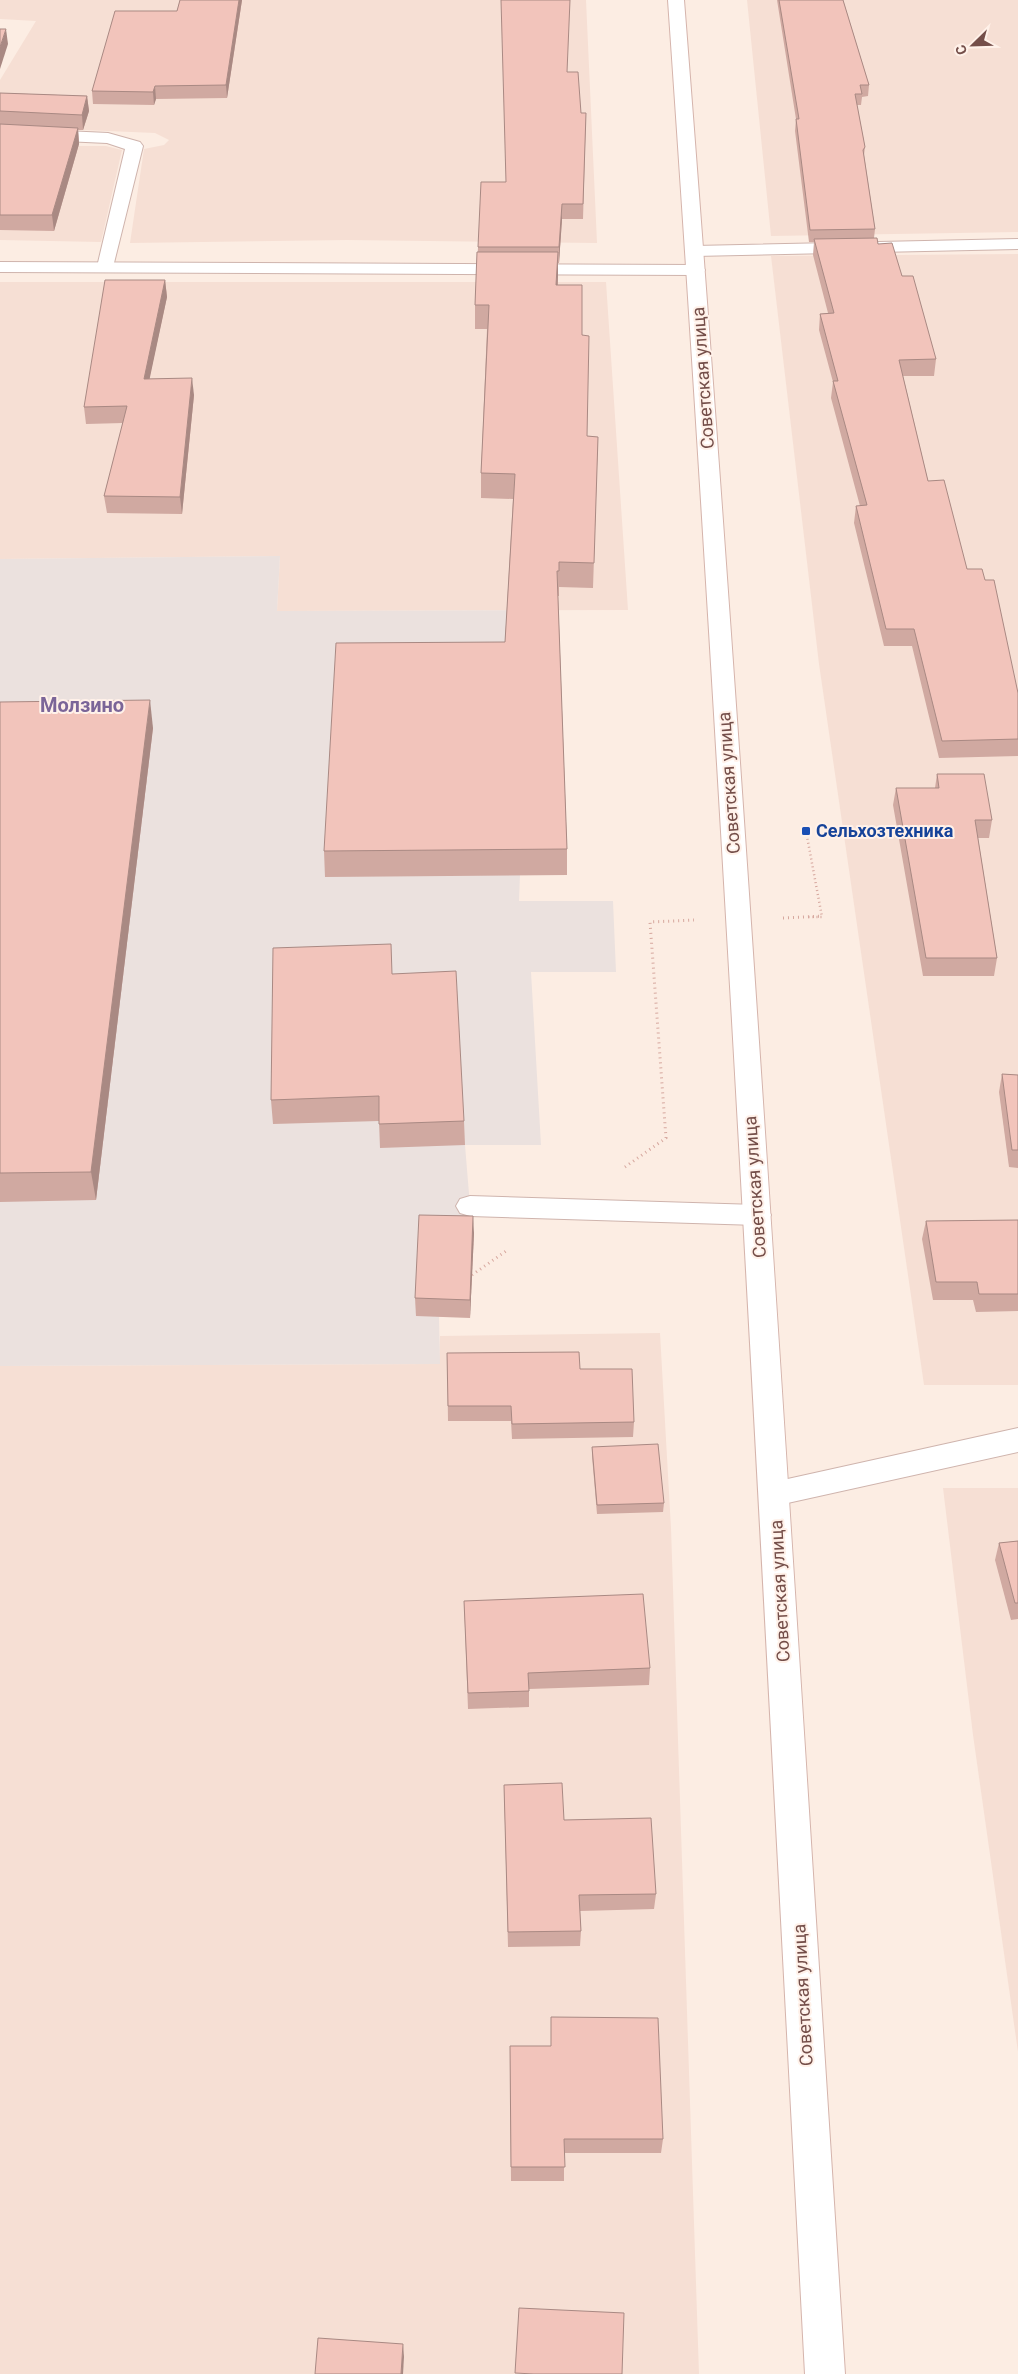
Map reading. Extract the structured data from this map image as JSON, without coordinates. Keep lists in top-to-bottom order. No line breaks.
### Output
{"streets":{"street":["Советская улица"]},"districts":["Молзино"],"places":{"transit":["Сельхозтехника"]},"north":"bottom left"}
